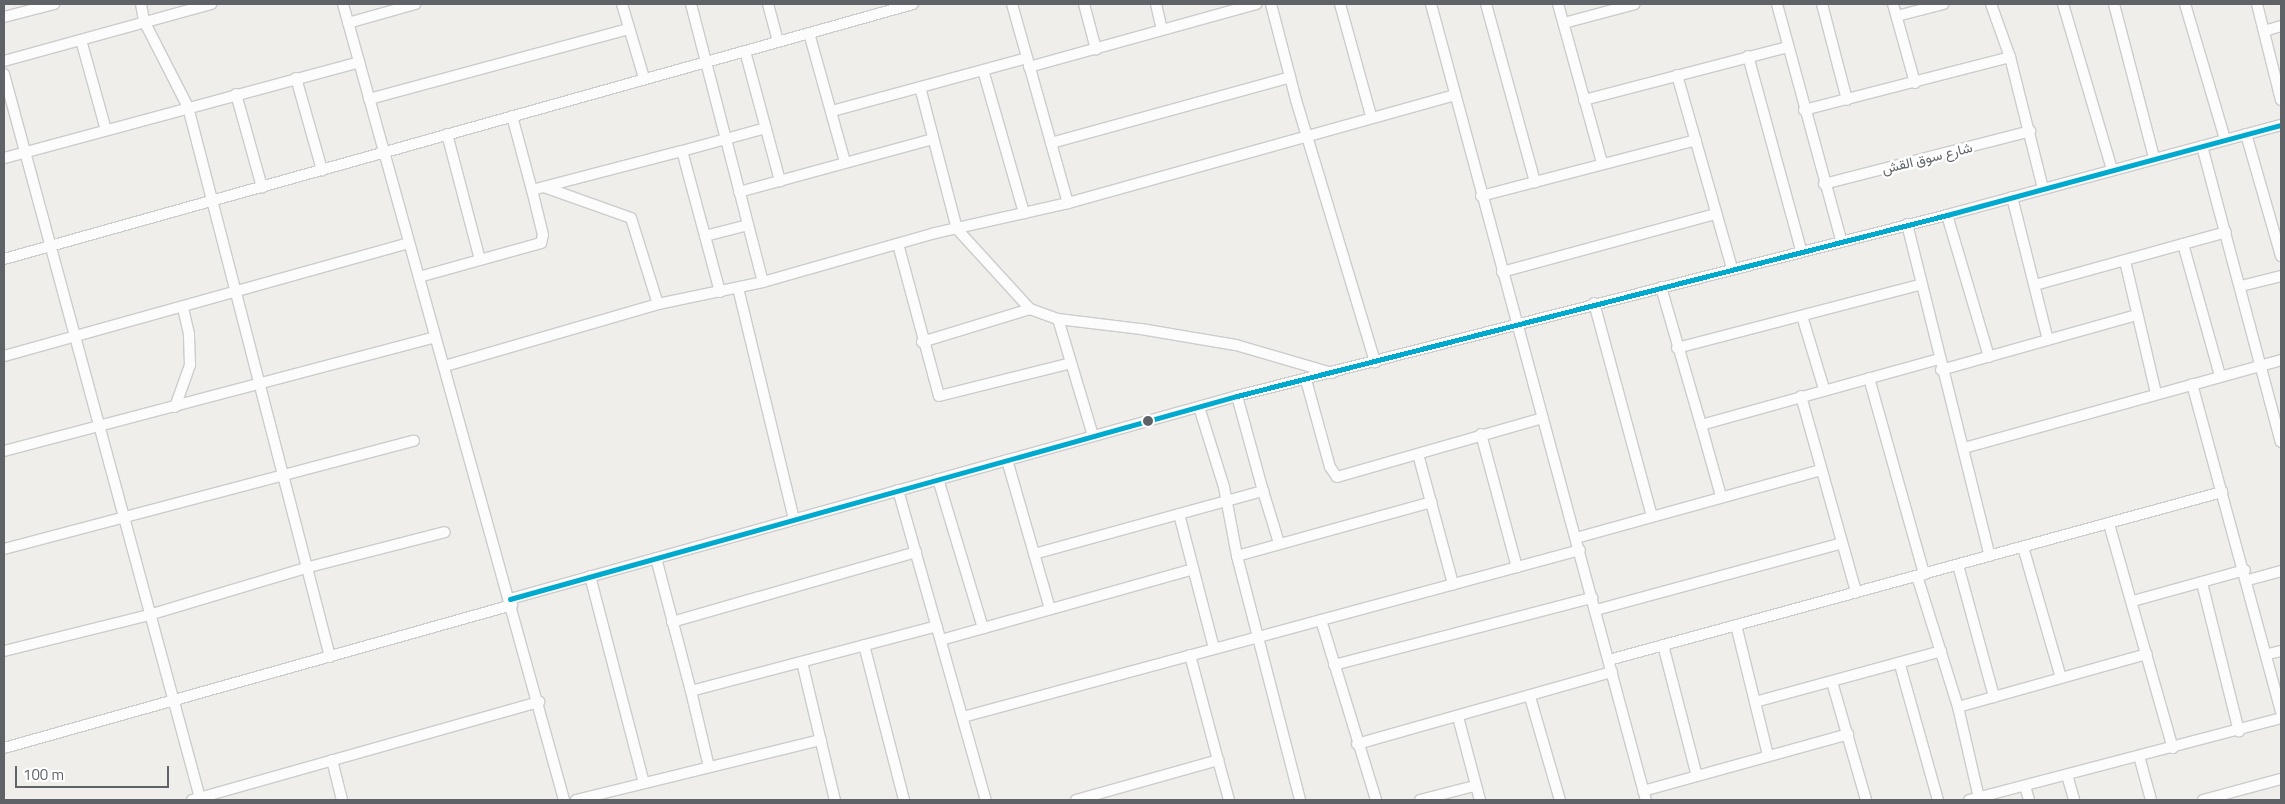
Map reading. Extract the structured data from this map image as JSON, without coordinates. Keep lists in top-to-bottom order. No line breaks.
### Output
{"streets":{"street":["شارع سوق القش"]},"scale_bar":"100 m"}
